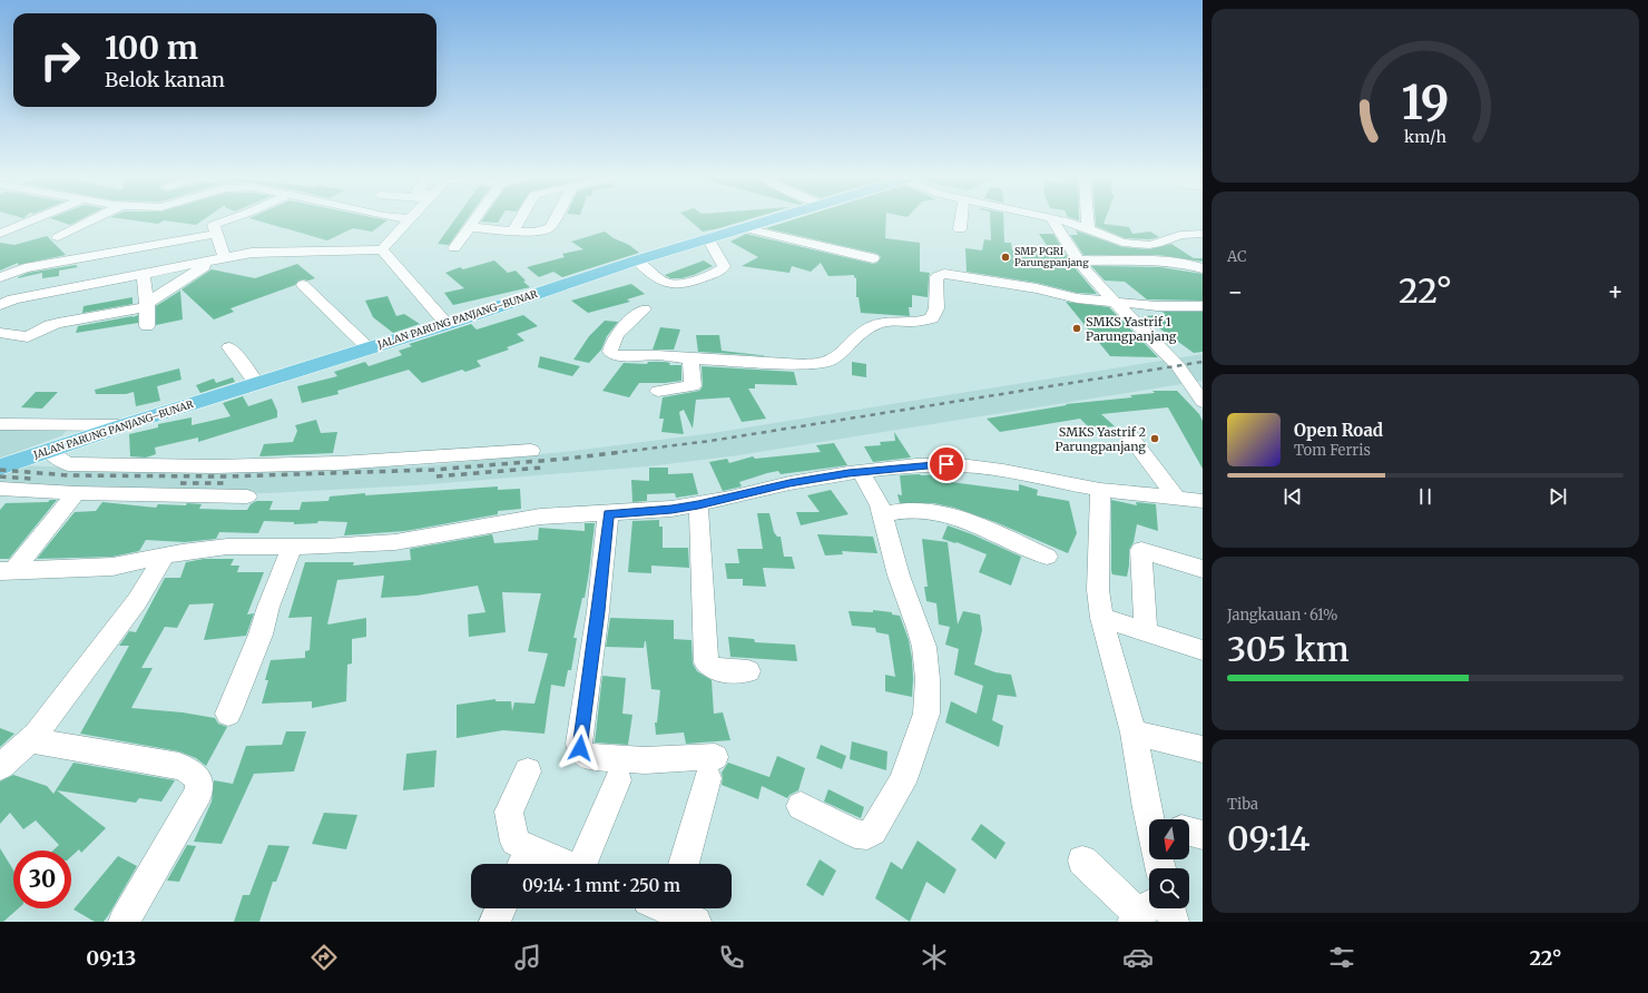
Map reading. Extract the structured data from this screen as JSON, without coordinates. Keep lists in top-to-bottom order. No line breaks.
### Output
{"streets":{"main road":["JALAN PARUNG PANJANG–BUNAR"]},"places":["SMP PGRI Parungpanjang","SMKS Yastrif 1 Parungpanjang","SMKS Yastrif 2 Parungpanjang"],"north":"bottom","page":{"turn":["100 m","Belok kanan"],"tile":["AC",["Jangkauan · 61%","305 km"],["Tiba","09:14"]],"heat":["−","22°","+"],"song":["Open Road","Tom Ferris"],"limit":"30","trip":"09:14 · 1 mnt · 250 m","tabs":["09:13","22°"],"gauge":["19","km/h"]}}
